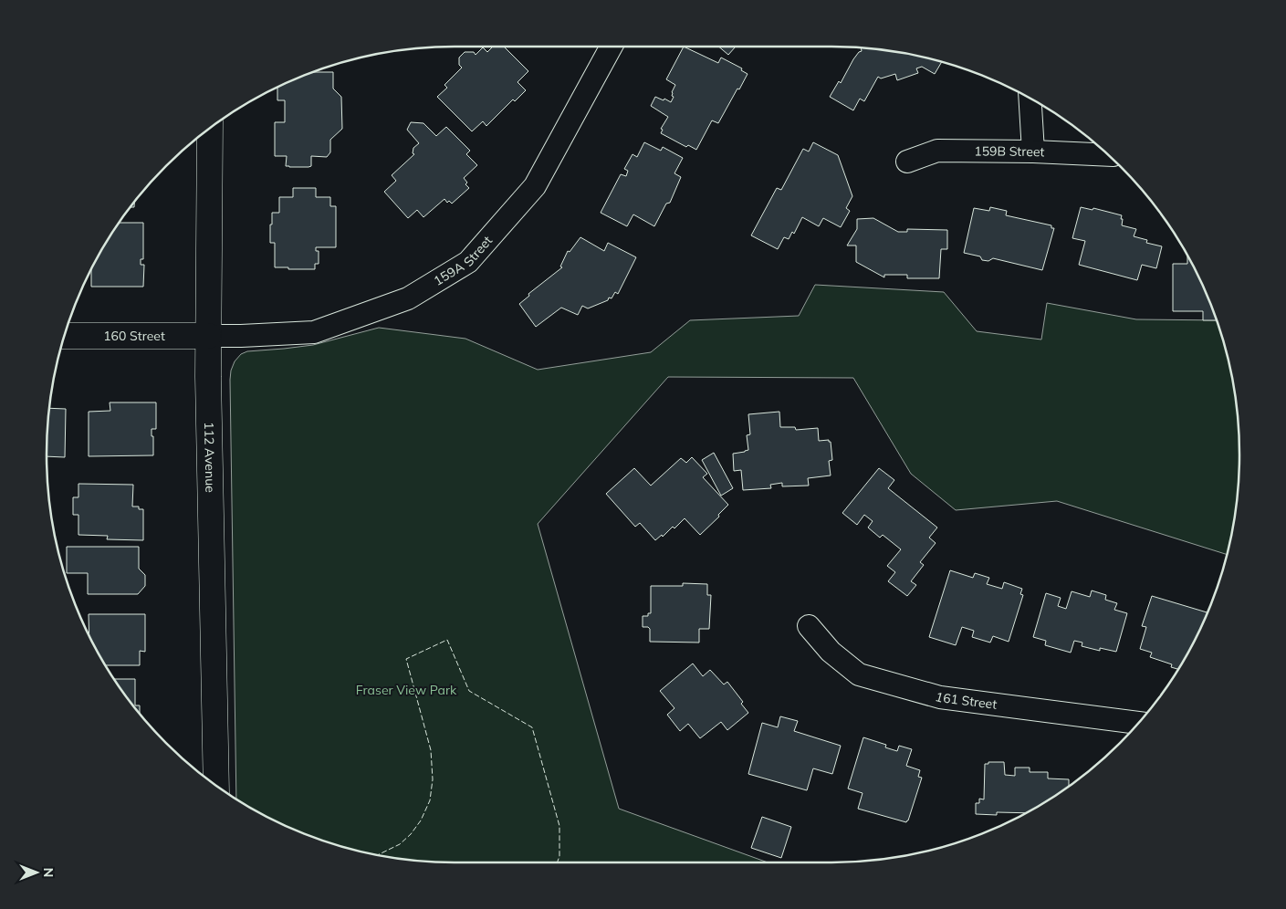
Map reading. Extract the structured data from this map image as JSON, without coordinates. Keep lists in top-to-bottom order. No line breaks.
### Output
{"streets":{"street":["159B Street","159A Street","160 Street","112 Avenue","161 Street"]},"crossings":[["159A Street","160 Street"],["159A Street","112 Avenue"],["160 Street","112 Avenue"]],"parks":["Fraser View Park"],"north":"right"}
